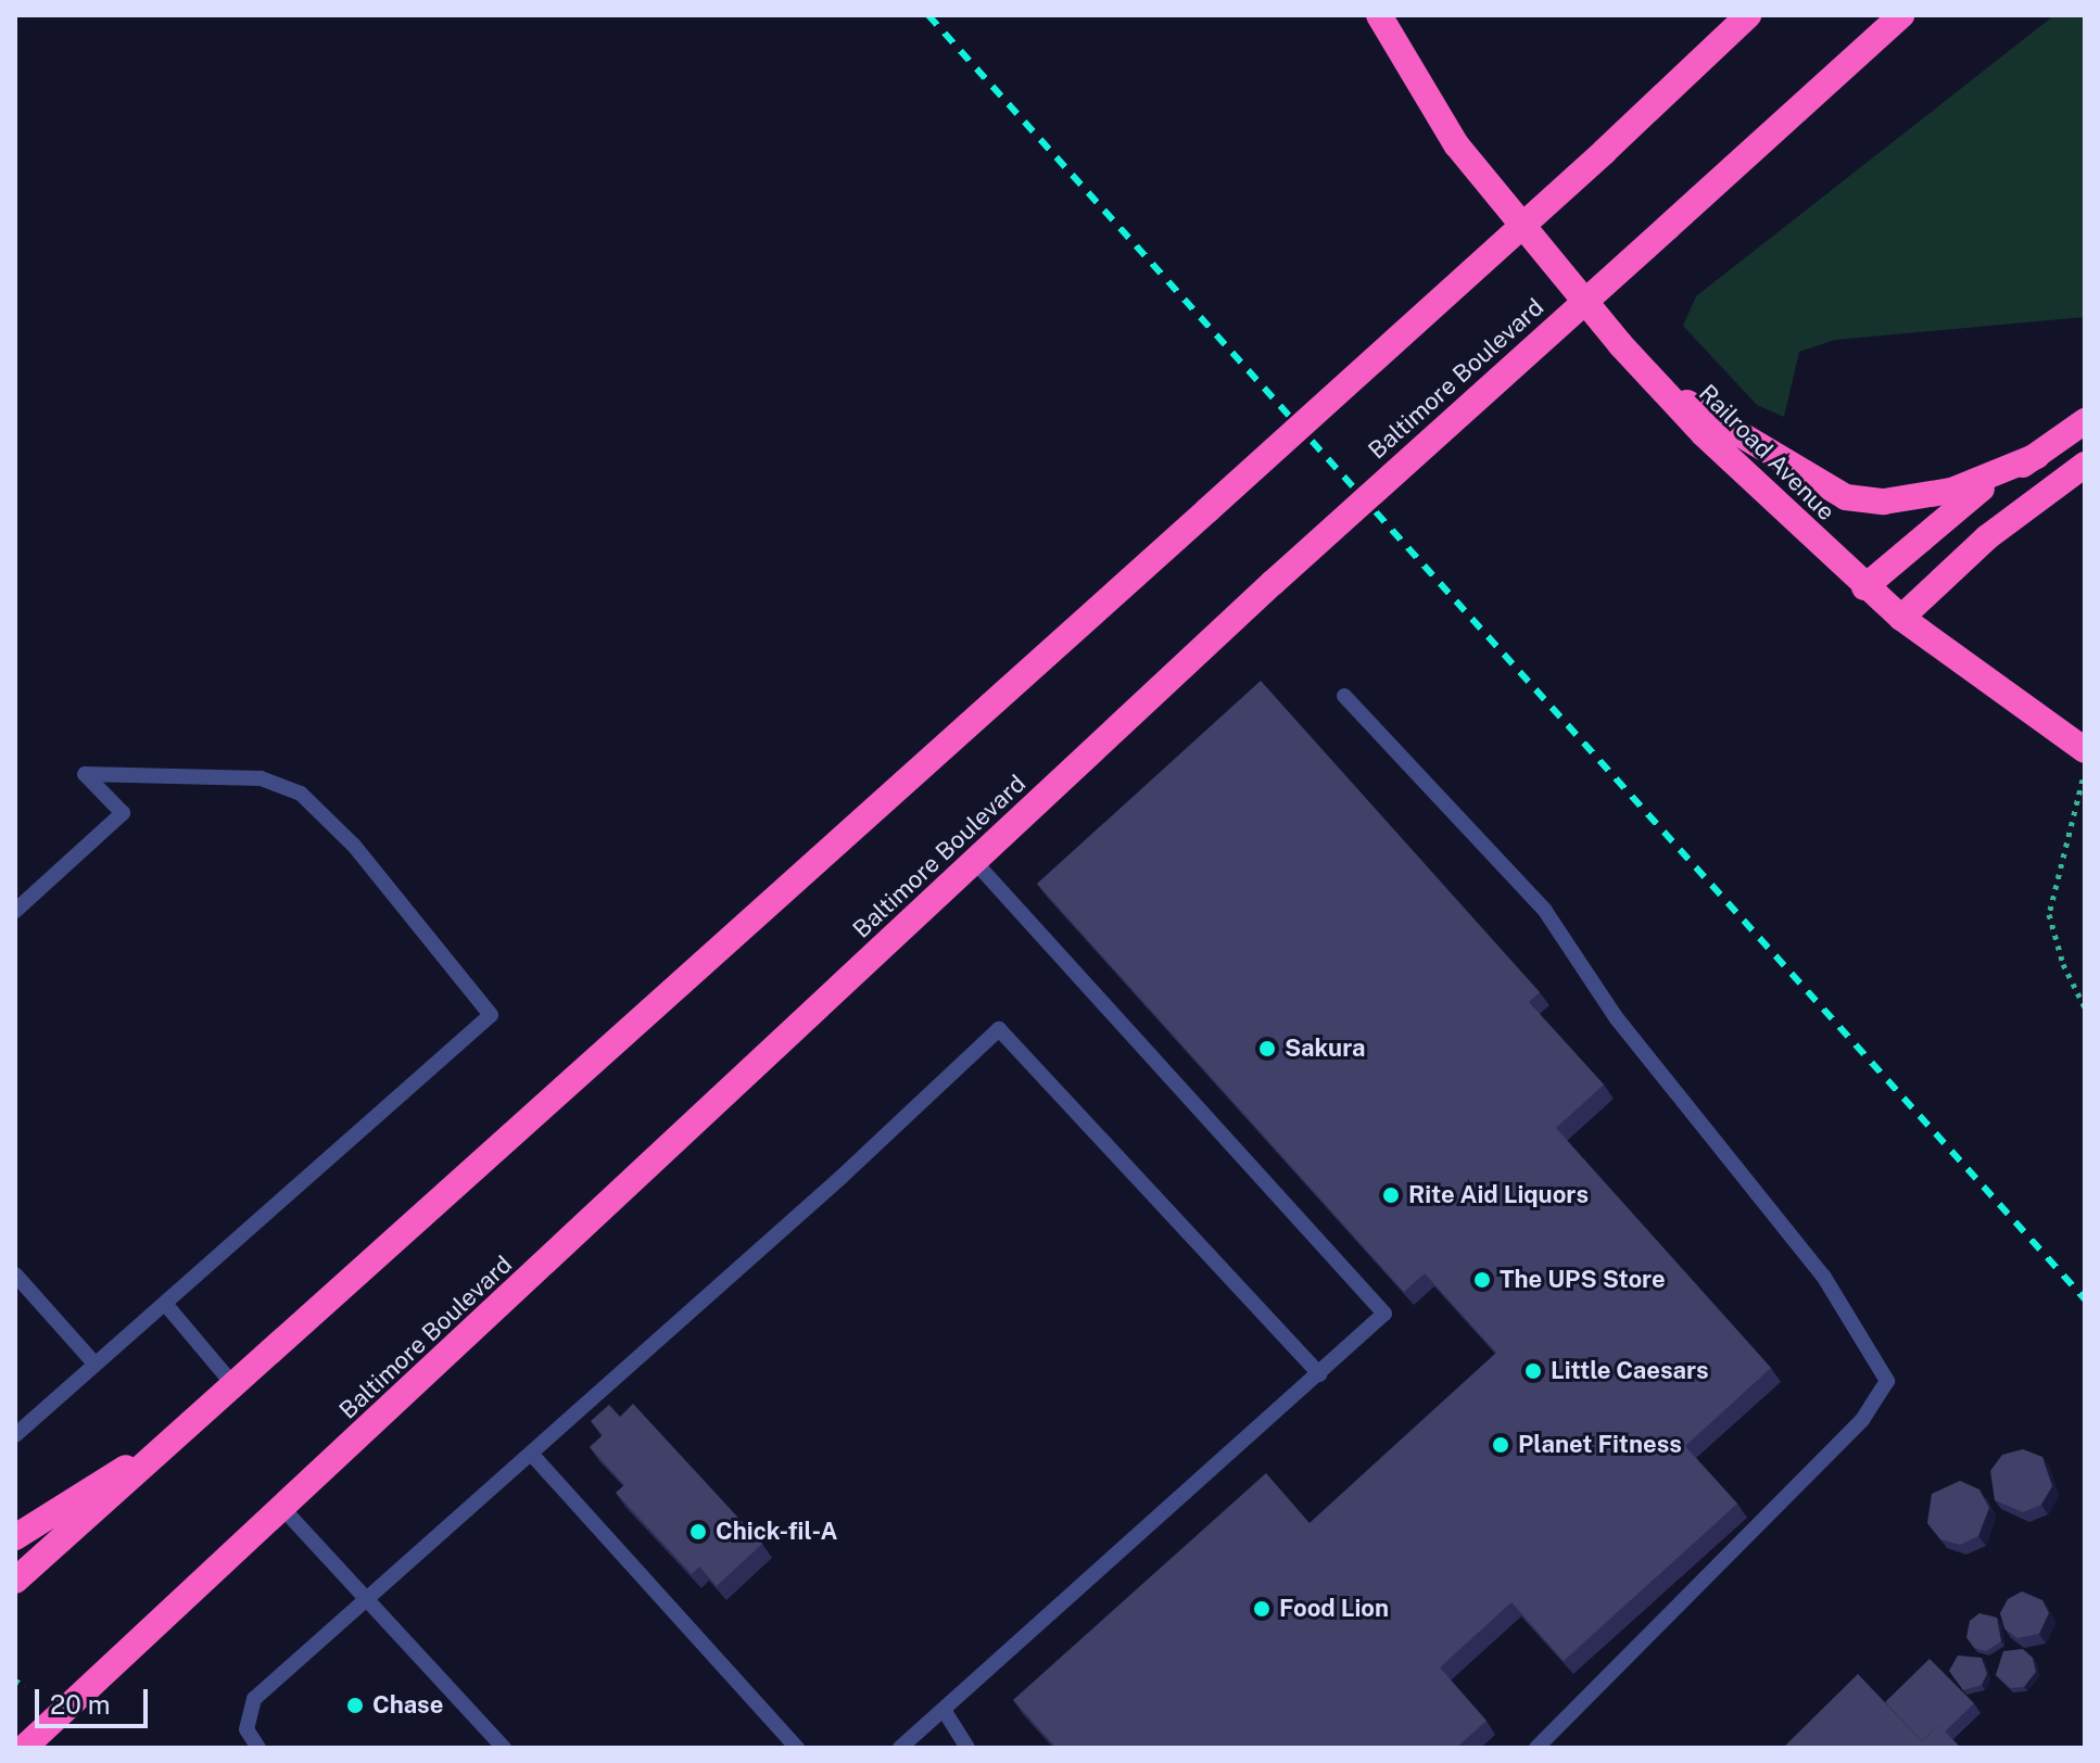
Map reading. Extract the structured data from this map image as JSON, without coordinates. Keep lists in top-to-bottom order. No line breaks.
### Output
{"streets":{"highway":["Baltimore Boulevard","Railroad Avenue"]},"places":["Sakura","Rite Aid Liquors","The UPS Store","Little Caesars","Planet Fitness","Chick-fil-A","Food Lion","Chase"],"scale_bar":"20 m"}
